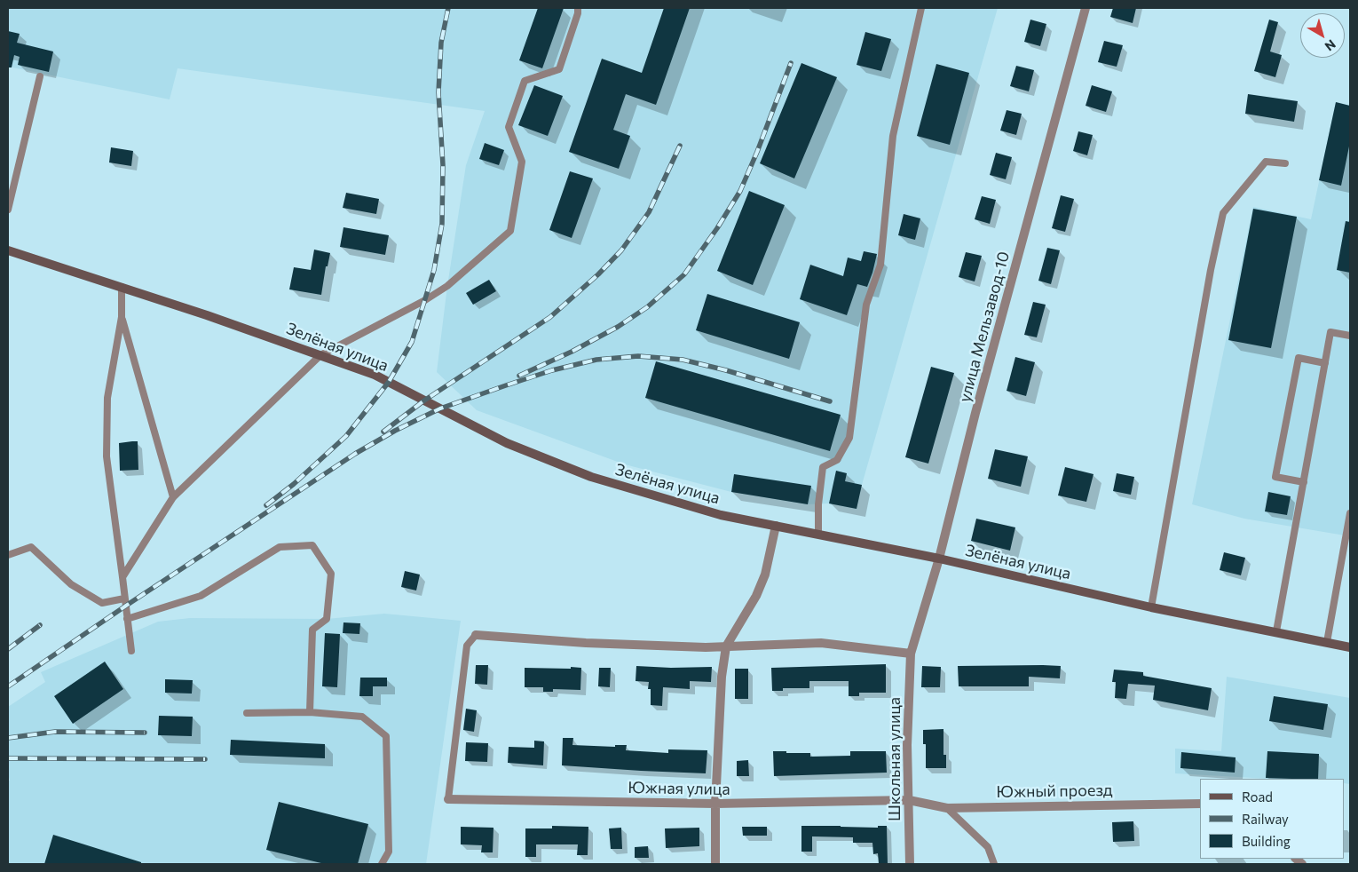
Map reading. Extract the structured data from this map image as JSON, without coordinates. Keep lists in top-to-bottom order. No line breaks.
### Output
{"streets":{"street":["улица Мельзавод-10","Зелёная улица","Школьная улица","Южная улица","Южный проезд"]},"crossings":[["улица Мельзавод-10","Зелёная улица"],["улица Мельзавод-10","Школьная улица"],["Школьная улица","Южная улица"],["Школьная улица","Южный проезд"],["Южная улица","Южный проезд"]],"legend":["Road","Railway","Building"],"north":"bottom right"}
